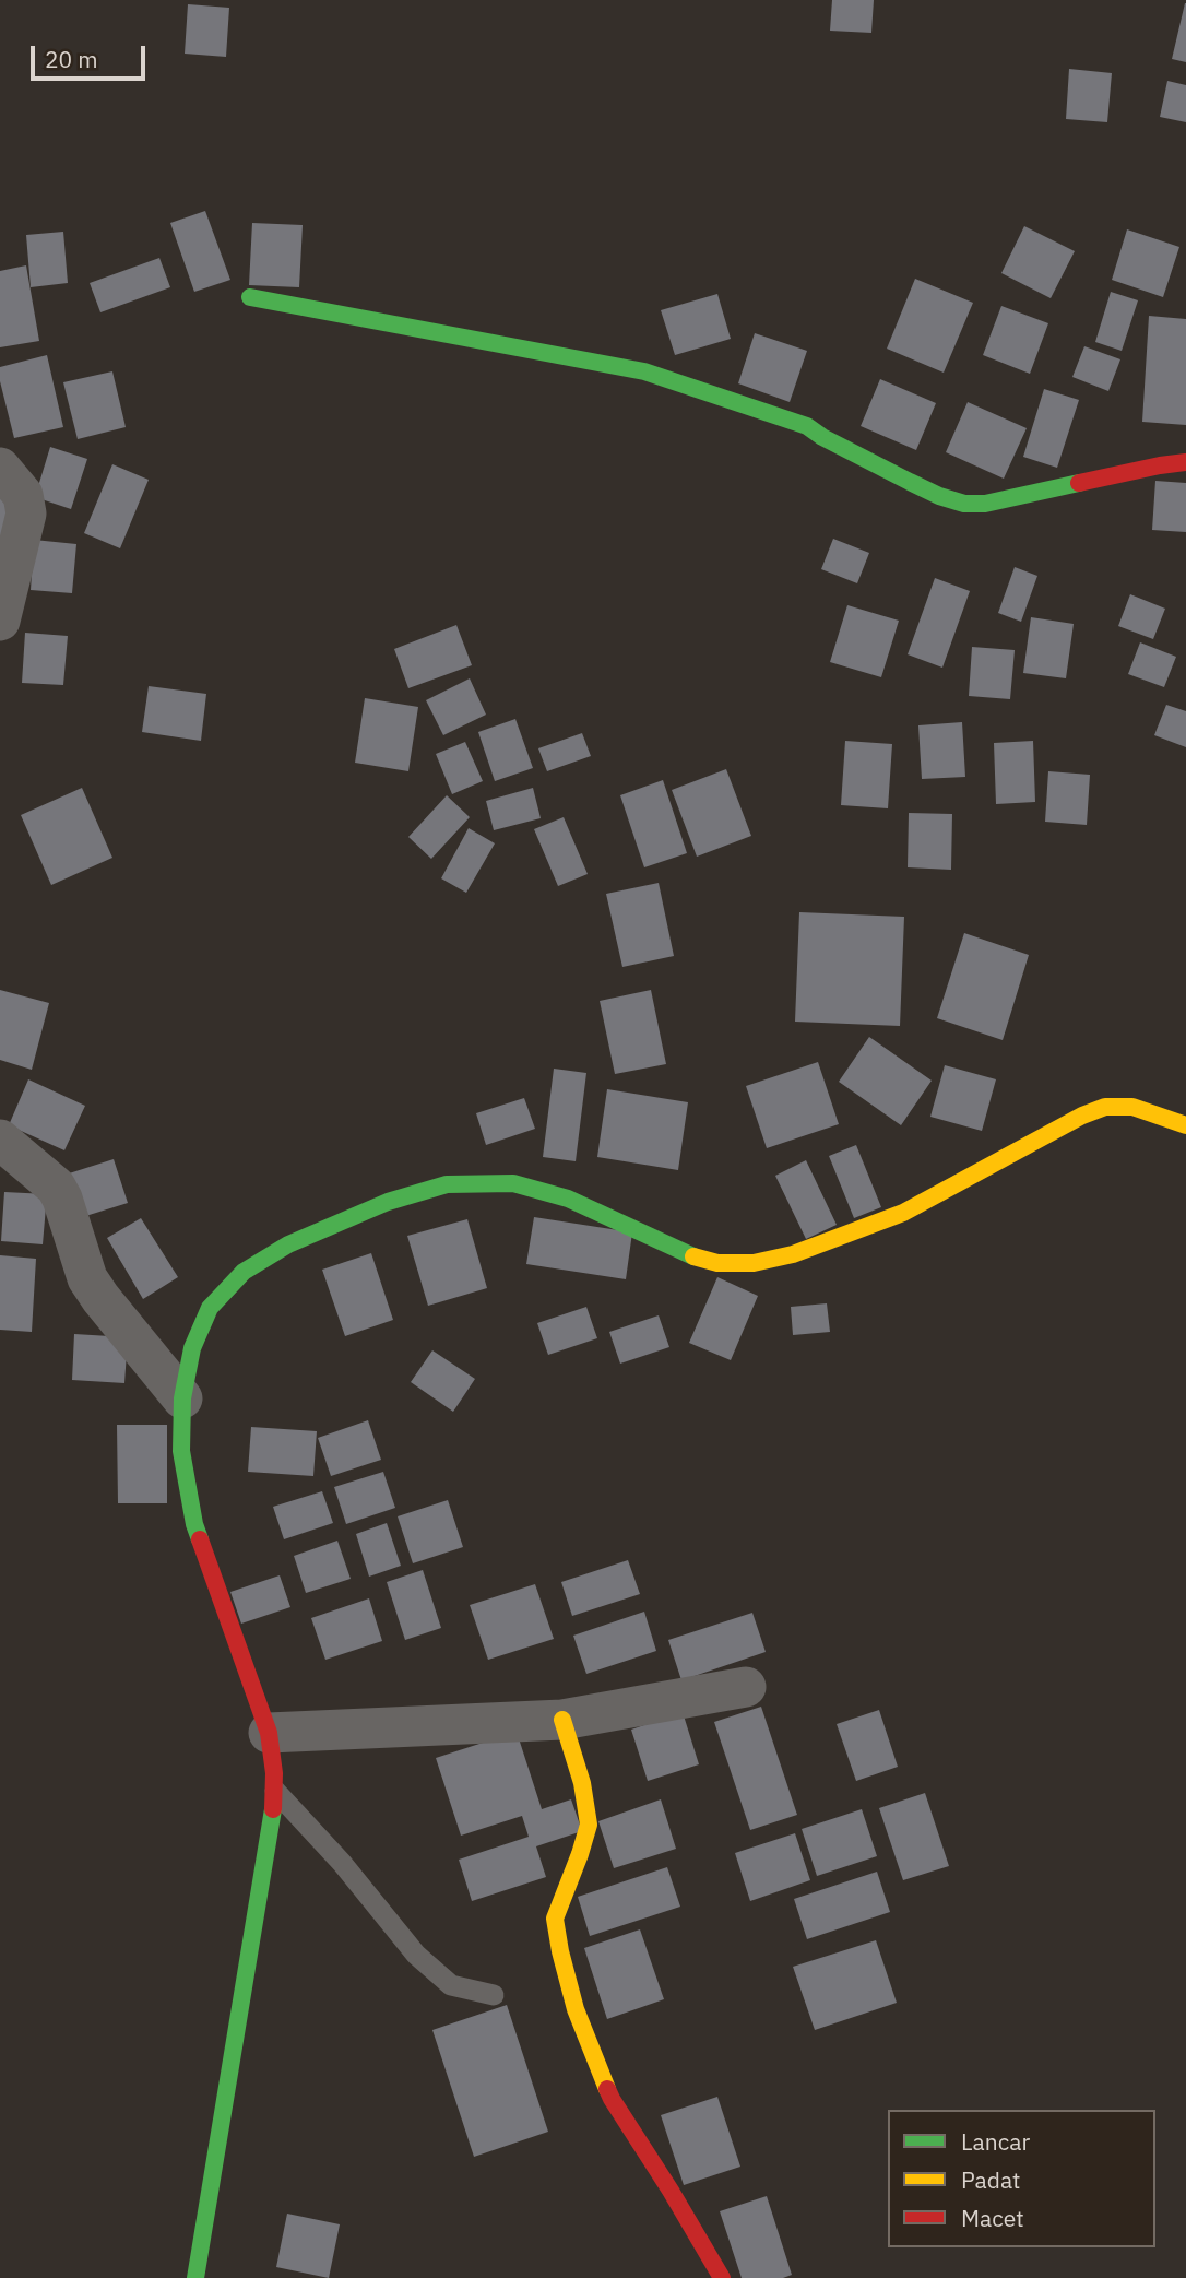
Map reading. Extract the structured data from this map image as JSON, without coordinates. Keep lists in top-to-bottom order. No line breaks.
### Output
{"legend":["Lancar","Padat","Macet"],"scale_bar":"20 m"}
